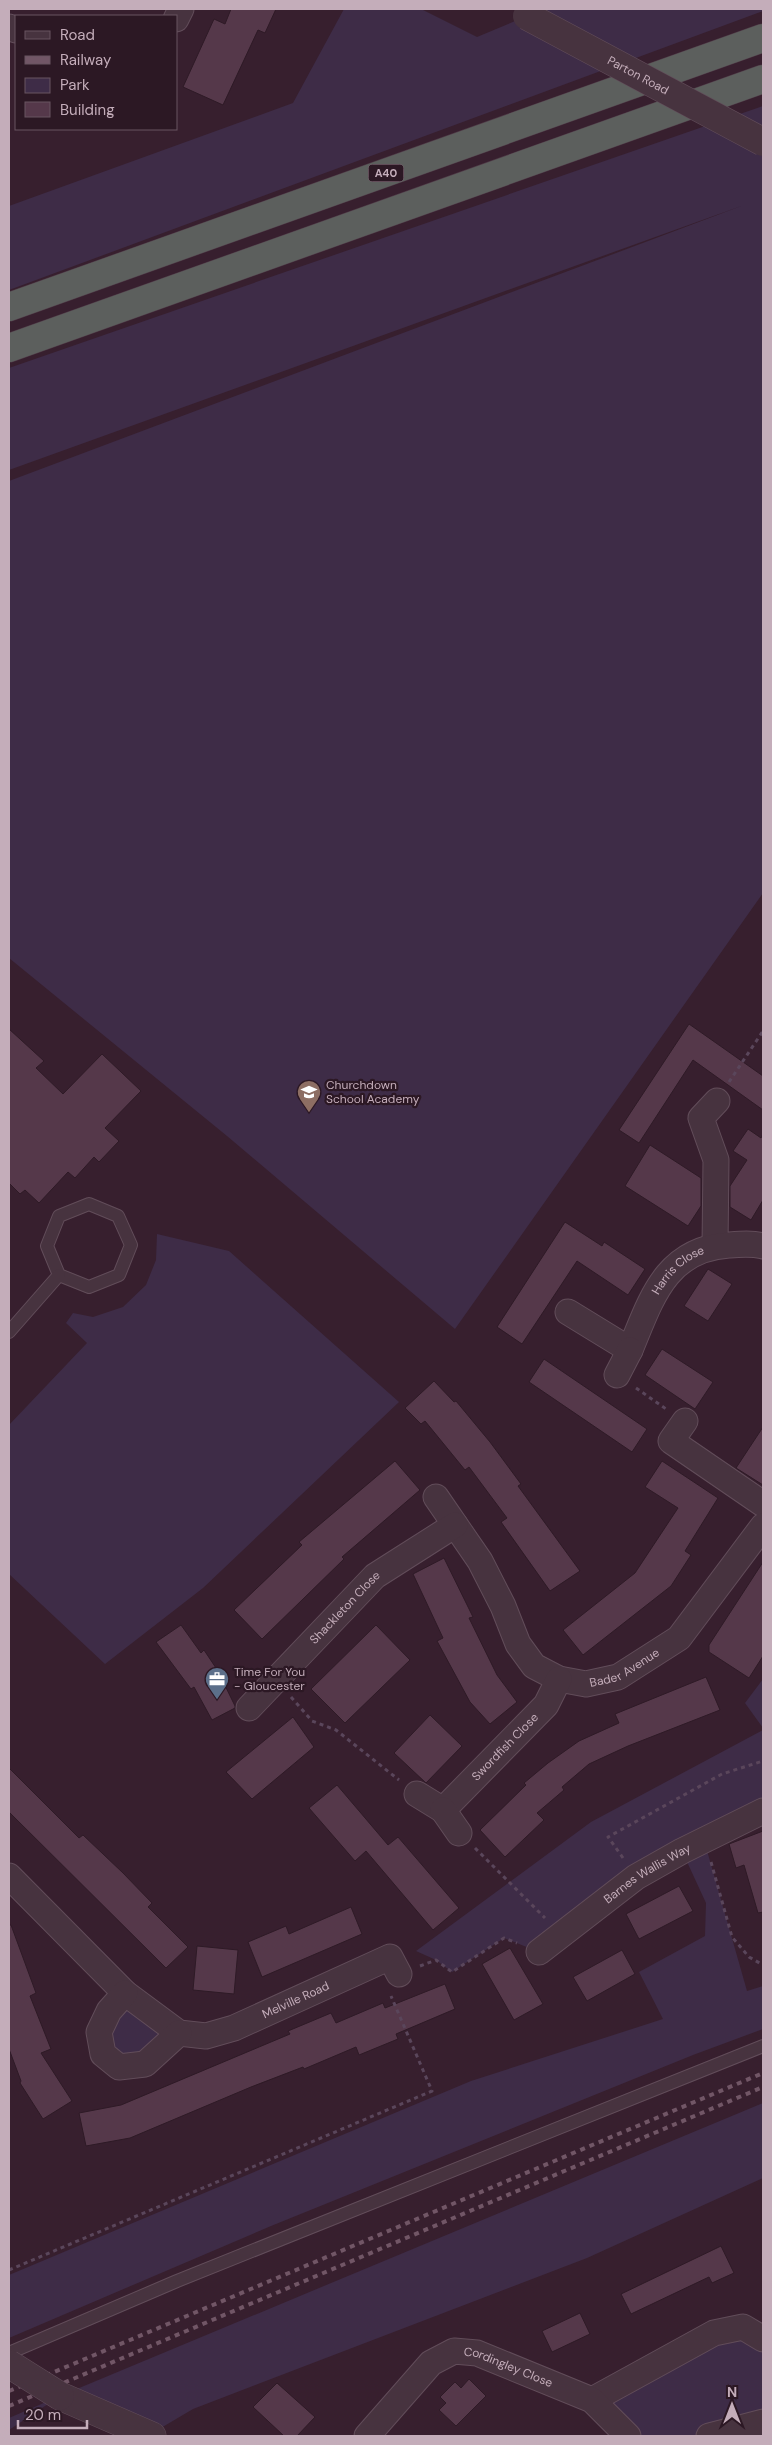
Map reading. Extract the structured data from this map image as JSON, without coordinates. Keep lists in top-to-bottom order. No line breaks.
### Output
{"streets":{"highway":["A40"],"street":["Parton Road","Harris Close","Shackleton Close","Bader Avenue","Swordfish Close","Barnes Wallis Way","Melville Road","Cordingley Close"]},"crossings":[["Shackleton Close","Bader Avenue"],["Bader Avenue","Swordfish Close"]],"places":{"school or university":["Churchdown School Academy"],"office":["Time For You - Gloucester"]},"legend":["Road","Railway","Park","Building"],"scale_bar":"20 m","north":"top"}
